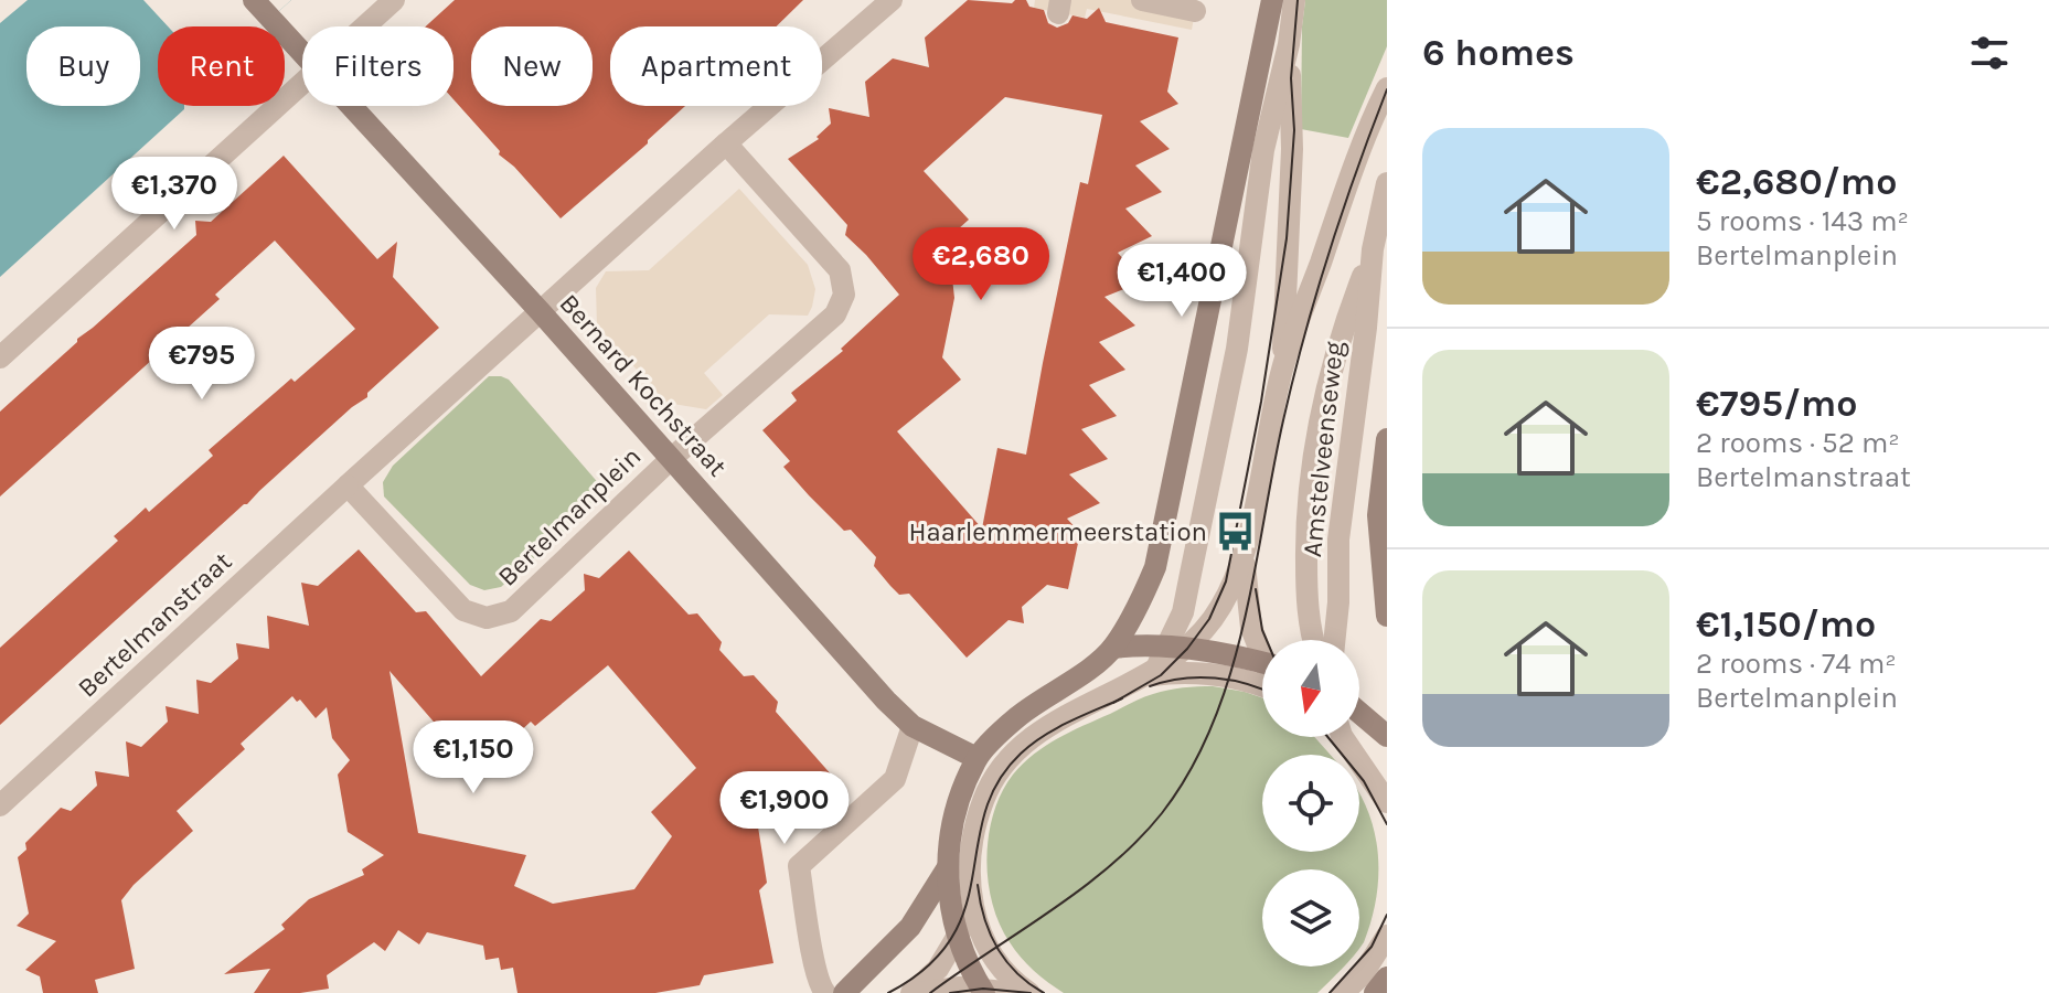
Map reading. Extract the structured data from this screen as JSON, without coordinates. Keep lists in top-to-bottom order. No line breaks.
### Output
{"streets":{"main road":["Bernard Kochstraat"],"street":["Amstelveenseweg","Bertelmanplein","Bertelmanstraat"]},"crossings":[["Bernard Kochstraat","Bertelmanplein"],["Bertelmanplein","Bertelmanstraat"]],"places":{"bus stop":["Haarlemmermeerstation"]},"north":"bottom","page":{"heading":"6 homes","chip":["Buy","Rent","Filters","New","Apartment"],"list":[{"name":"€2,680/mo","note":"5 rooms · 143 m² · Bertelmanplein"},{"name":"€795/mo","note":"2 rooms · 52 m² · Bertelmanstraat"},{"name":"€1,150/mo","note":"2 rooms · 74 m² · Bertelmanplein"}],"price":["€1,370","€2,680","€1,400","€795","€1,150","€1,900"]}}
